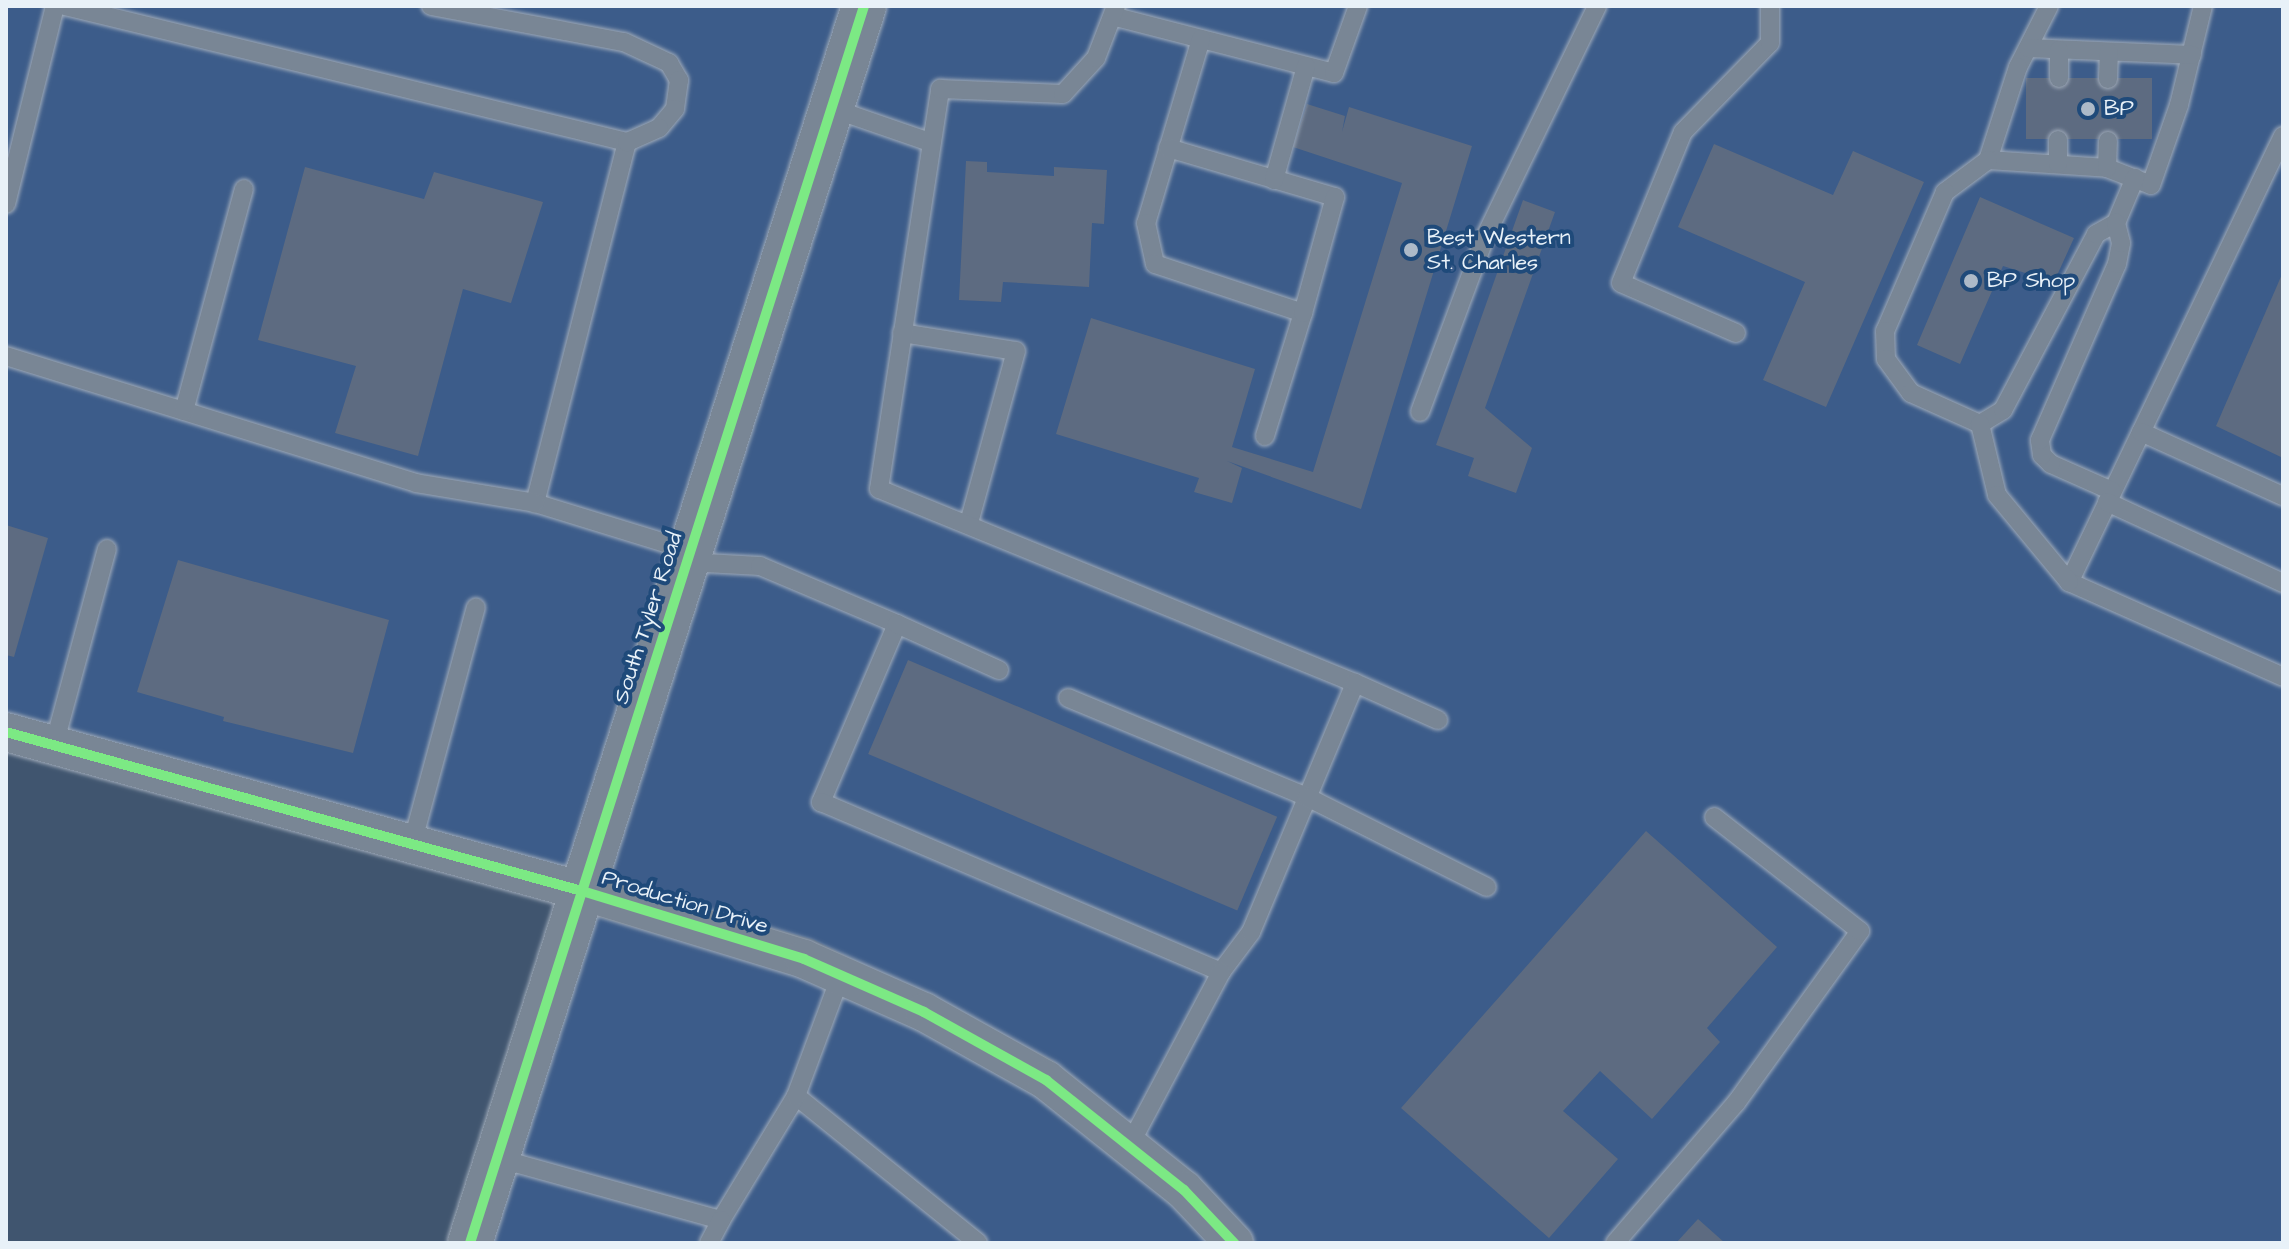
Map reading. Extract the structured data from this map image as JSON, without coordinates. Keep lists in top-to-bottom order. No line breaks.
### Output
{"streets":{"street":["South Tyler Road","Production Drive"]},"crossings":[["South Tyler Road","Production Drive"]],"places":["BP","Best Western St. Charles","BP Shop"]}
